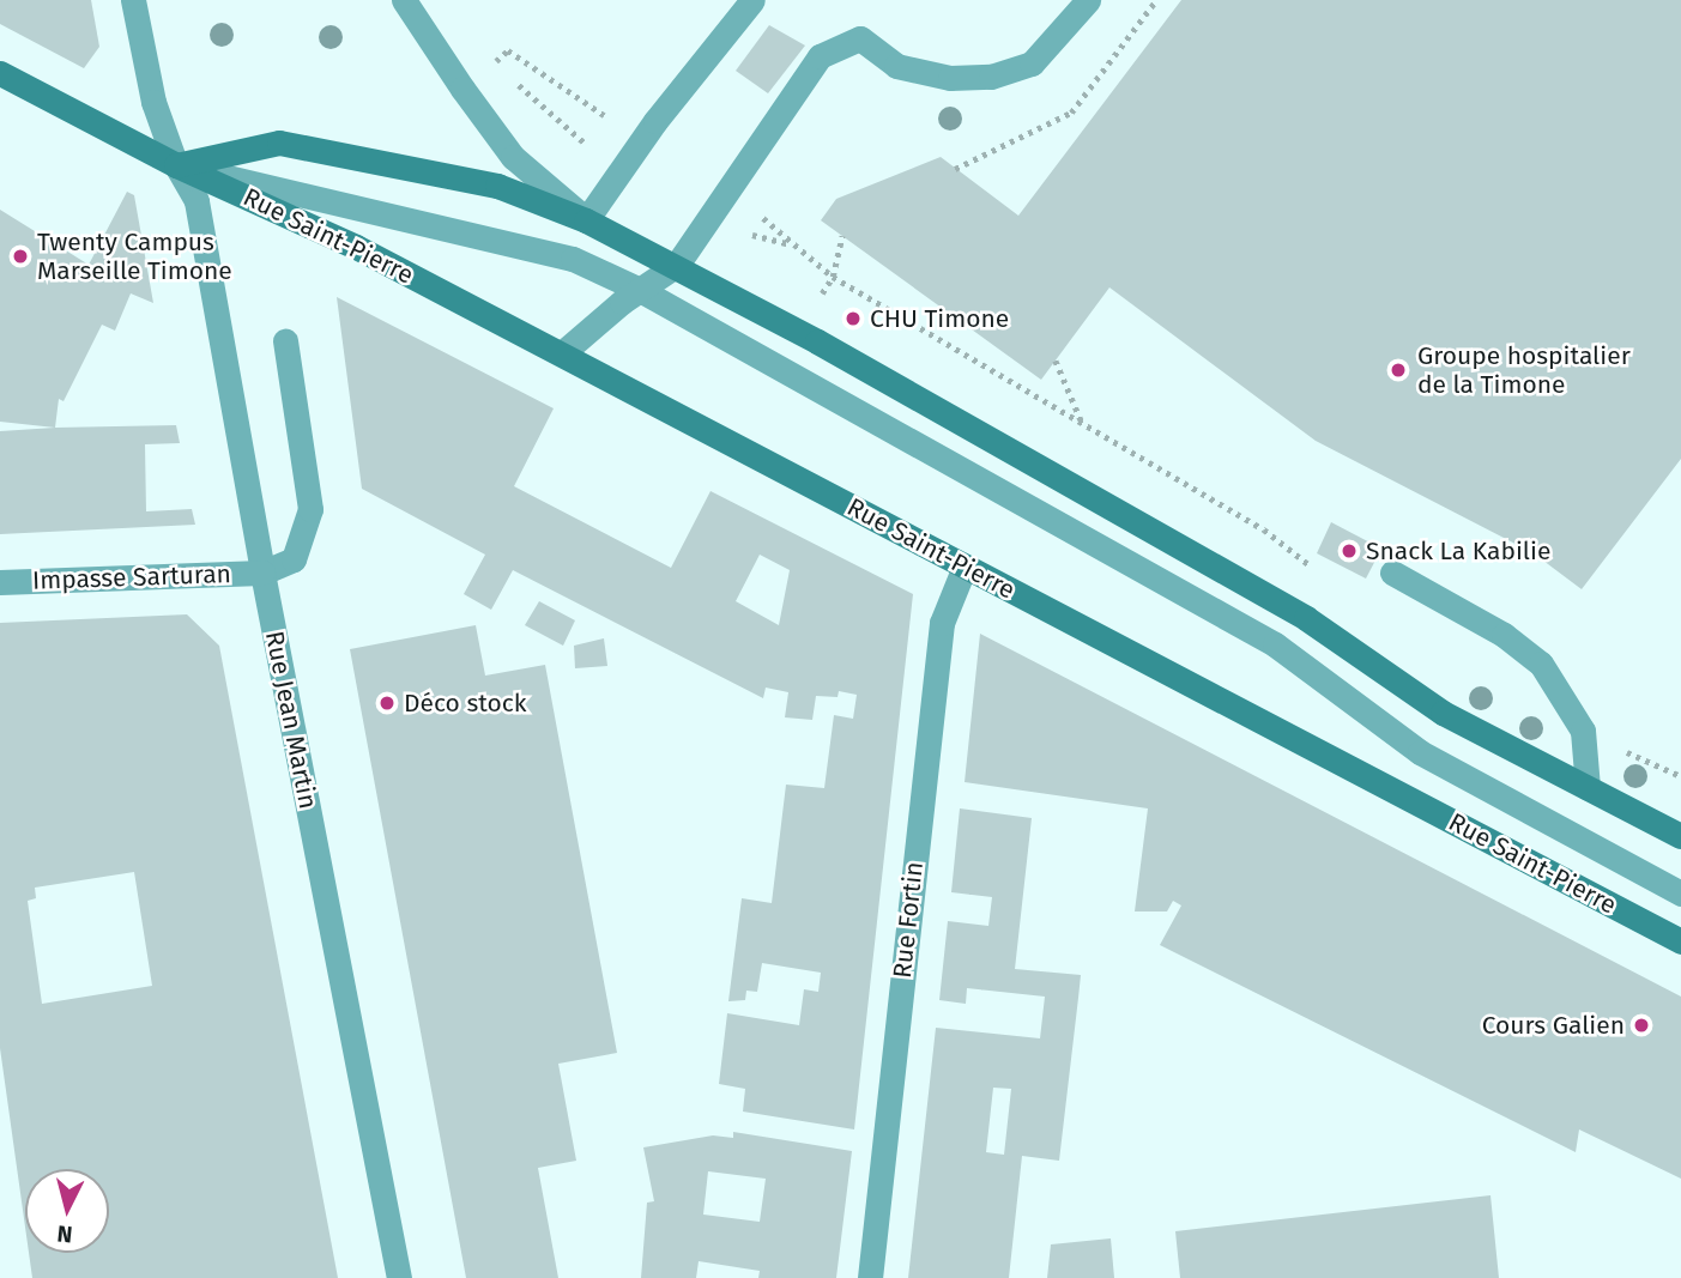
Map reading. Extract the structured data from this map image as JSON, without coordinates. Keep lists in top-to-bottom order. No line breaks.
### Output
{"streets":{"main road":["Rue Saint-Pierre"],"street":["Impasse Sarturan","Rue Jean Martin","Rue Fortin"]},"crossings":[["Rue Saint-Pierre","Rue Jean Martin"],["Rue Saint-Pierre","Rue Fortin"],["Impasse Sarturan","Rue Jean Martin"]],"places":["Twenty Campus Marseille Timone","CHU Timone","Groupe hospitalier de la Timone","Snack La Kabilie","Déco stock","Cours Galien"],"north":"bottom"}
